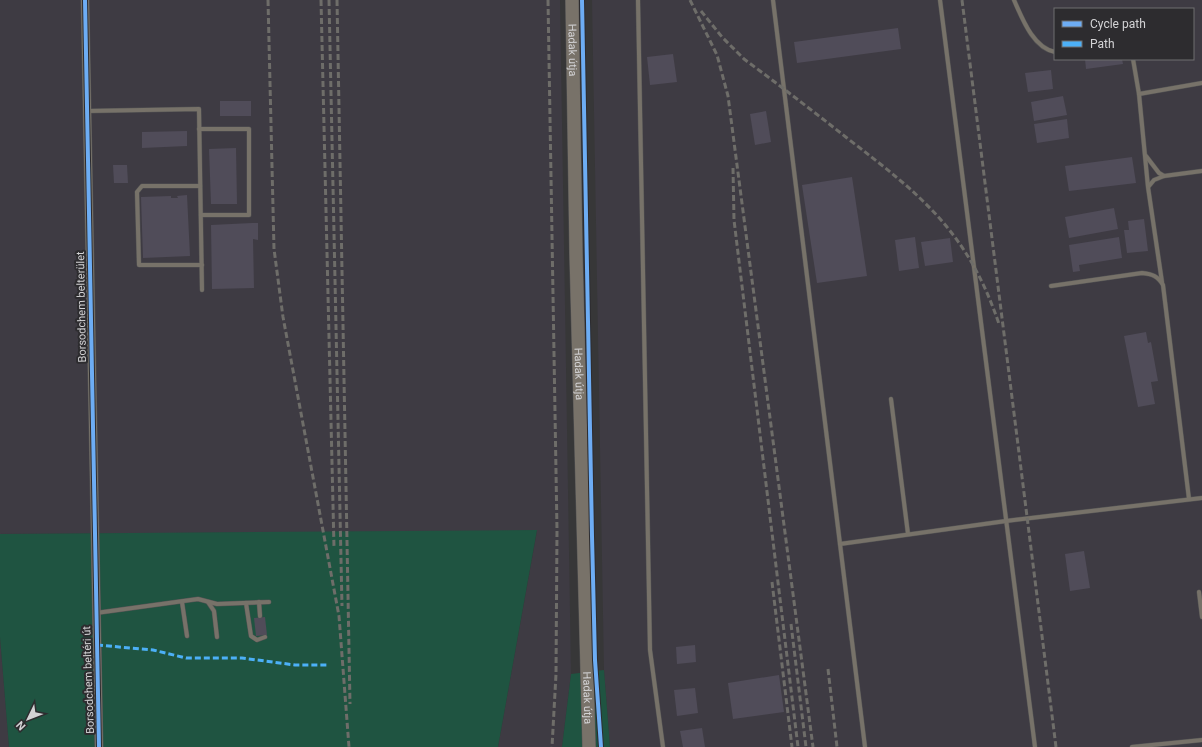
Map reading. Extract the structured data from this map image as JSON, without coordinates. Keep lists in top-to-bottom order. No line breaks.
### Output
{"streets":{"main road":["Hadak útja"],"street":["Borsodchem belterület","Borsodchem beltéri út"]},"crossings":[["Borsodchem belterület","Borsodchem beltéri út"]],"legend":["Cycle path","Path"],"north":"bottom left"}
